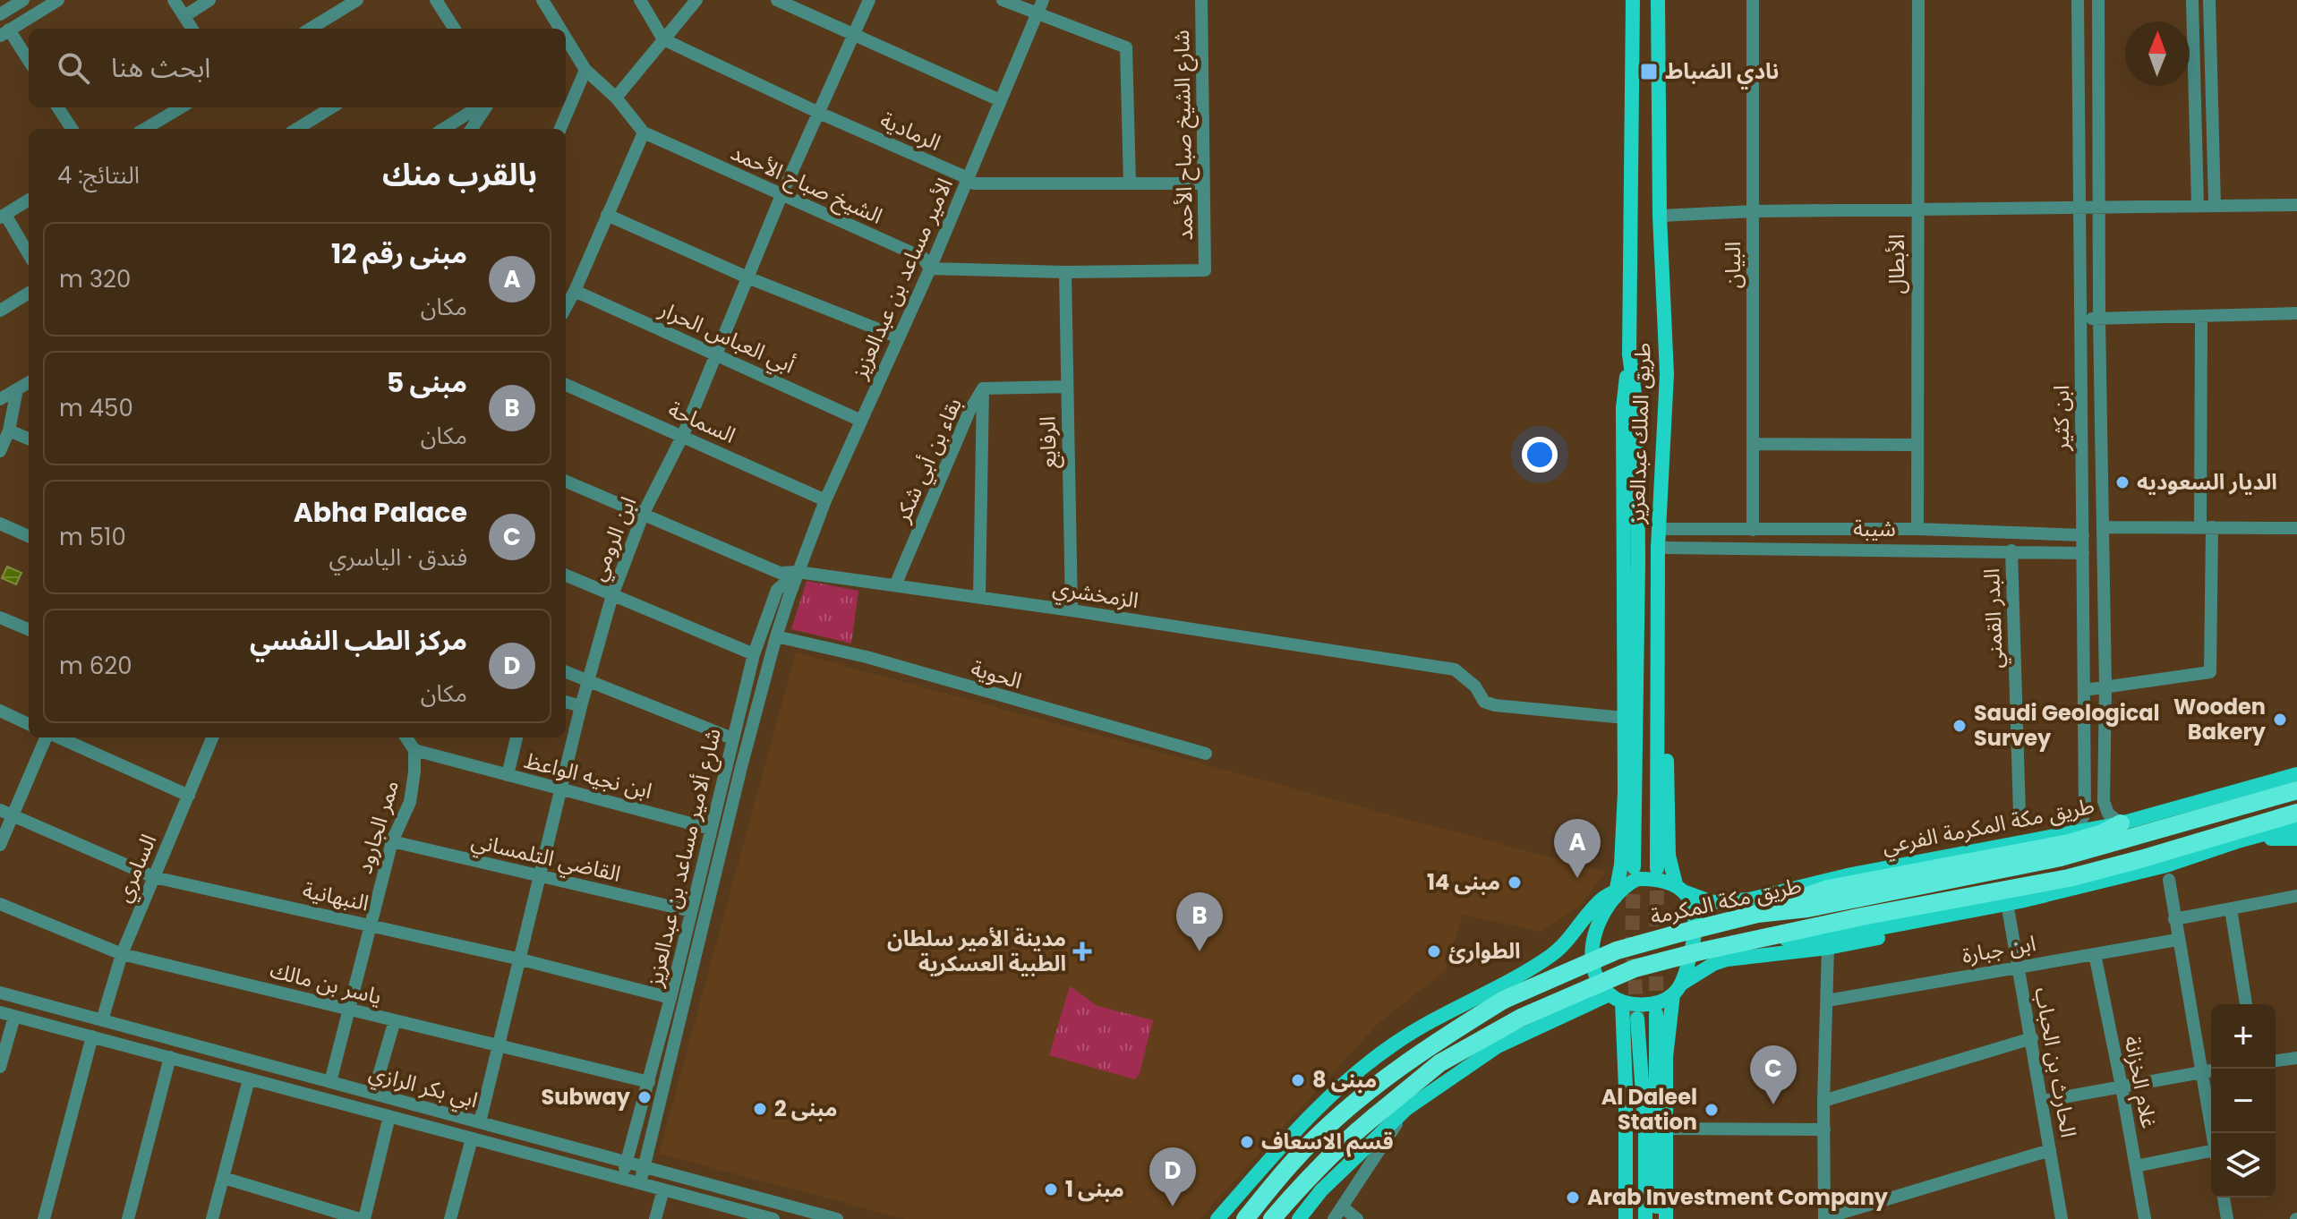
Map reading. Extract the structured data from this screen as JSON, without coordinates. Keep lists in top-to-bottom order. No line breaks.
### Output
{"streets":{"highway":["طريق مكة المكرمة"],"main road":["طريق الملك عبدالعزيز","طريق مكة المكرمة الفرعي"],"street":["الرمادية","شارع الشيخ صباح الأحمد","الشيخ صباح الأحمد","الأبطال","البيان","الأمير مساعد بن عبدالعزيز","أبي العباس الحرار","ابن كثير","السماحة","الرفايع","بقاء بن أبي شكر","شيبة","ابن الرومي","الزمخشري","البدر القمني","الحوية","ابن نجيه الواعظ","ممر الجارود","القاضي التلمساني","شارع ألامير مساعد بن عبدالعزيز","السامري","النبهانية","ابن جبارة","ياسر بن مالك","الحارث بن الحباب","غلام الخزانة","ابي بكر الرازي"]},"crossings":[["الرمادية","شارع الشيخ صباح الأحمد"],["الرمادية","الأمير مساعد بن عبدالعزيز"],["الرمادية","ابن الرومي"],["شارع الشيخ صباح الأحمد","الرفايع"],["الشيخ صباح الأحمد","الأمير مساعد بن عبدالعزيز"],["الشيخ صباح الأحمد","ابن الرومي"],["الأبطال","شيبة"],["البيان","شيبة"],["الأمير مساعد بن عبدالعزيز","أبي العباس الحرار"],["الأمير مساعد بن عبدالعزيز","السماحة"],["الأمير مساعد بن عبدالعزيز","الزمخشري"],["الأمير مساعد بن عبدالعزيز","الحوية"],["الأمير مساعد بن عبدالعزيز","شارع ألامير مساعد بن عبدالعزيز"],["الأمير مساعد بن عبدالعزيز","ابي بكر الرازي"],["أبي العباس الحرار","ابن الرومي"],["ابن كثير","شيبة"],["ابن كثير","طريق مكة المكرمة الفرعي"],["السماحة","ابن الرومي"],["الرفايع","بقاء بن أبي شكر"],["الرفايع","الزمخشري"],["بقاء بن أبي شكر","الزمخشري"],["شيبة","البدر القمني"],["ابن الرومي","الزمخشري"],["ابن الرومي","ابن نجيه الواعظ"],["ابن الرومي","القاضي التلمساني"],["ابن الرومي","النبهانية"],["ابن الرومي","ياسر بن مالك"],["ابن الرومي","ابي بكر الرازي"],["الزمخشري","شارع ألامير مساعد بن عبدالعزيز"],["ابن نجيه الواعظ","ممر الجارود"],["ابن نجيه الواعظ","شارع ألامير مساعد بن عبدالعزيز"],["ممر الجارود","القاضي التلمساني"],["ممر الجارود","النبهانية"],["ممر الجارود","ياسر بن مالك"],["ممر الجارود","ابي بكر الرازي"],["القاضي التلمساني","شارع ألامير مساعد بن عبدالعزيز"],["شارع ألامير مساعد بن عبدالعزيز","النبهانية"],["شارع ألامير مساعد بن عبدالعزيز","ياسر بن مالك"],["شارع ألامير مساعد بن عبدالعزيز","ابي بكر الرازي"],["السامري","النبهانية"],["السامري","ياسر بن مالك"],["السامري","ابي بكر الرازي"],["ابن جبارة","الحارث بن الحباب"],["ابن جبارة","غلام الخزانة"]],"places":{"transit":["نادي الضباط"],"other":["الديار السعوديه","Wooden Bakery","Saudi Geological Survey","مبنى 14","الطوارئ","مبنى 8","Subway","مبنى 2","Al Daleel Station","قسم الاسعاف","مبنى 1","Arab Investment Company"],"health":["مدينة الأمير سلطان الطبية العسكرية"]},"north":"top","page":{"search":"ابحث هنا","heading":["بالقرب منك","النتائج: 4"],"list":[{"mark":"A","name":"مبنى رقم 12","note":"مكان","value":"320 m"},{"mark":"B","name":"مبنى 5","note":"مكان","value":"450 m"},{"mark":"C","name":"Abha Palace","note":"فندق · الياسري","value":"510 m"},{"mark":"D","name":"مركز الطب النفسي","note":"مكان","value":"620 m"}],"pins":["A","B","C","D"],"map_buttons":["+","−"]}}
